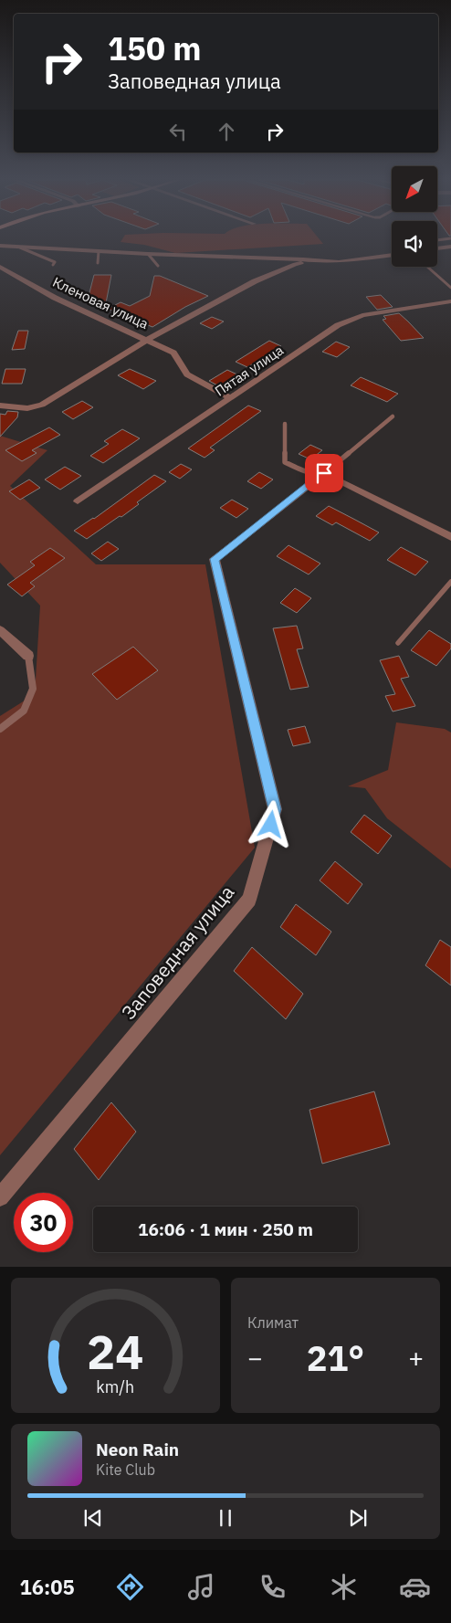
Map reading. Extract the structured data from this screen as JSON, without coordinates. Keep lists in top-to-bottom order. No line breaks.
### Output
{"streets":{"street":["Кленовая улица","Пятая улица","Заповедная улица"]},"north":"bottom left","page":{"turn":["150 m","Заповедная улица"],"limit":"30","trip":"16:06 · 1 мин · 250 m","tile":"Климат","heat":["−","21°","+"],"song":["Neon Rain","Kite Club"],"tabs":"16:05","gauge":["24","km/h"]}}
